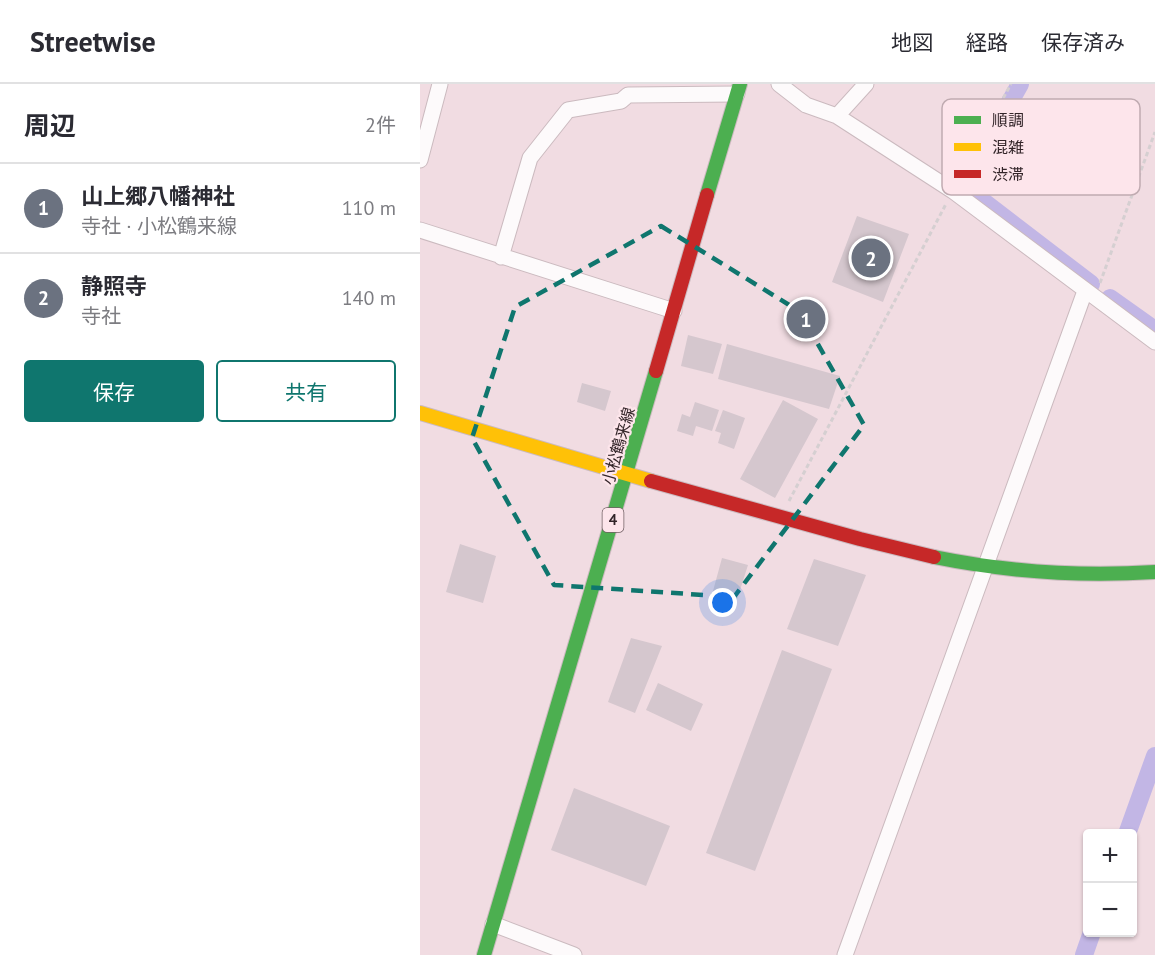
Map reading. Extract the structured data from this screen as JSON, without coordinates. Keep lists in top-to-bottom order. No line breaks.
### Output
{"streets":{"main road":["小松鶴来線","4"]},"legend":["順調","混雑","渋滞"],"page":{"header":"Streetwise","nav":["地図","経路","保存済み"],"heading":["周辺","2件"],"list":[{"mark":"1","name":"山上郷八幡神社","note":"寺社 · 小松鶴来線","value":"110 m"},{"mark":"2","name":"静照寺","note":"寺社","value":"140 m"}],"pins":["2","1"],"buttons":["保存","共有"],"map_buttons":["+","−"]}}
